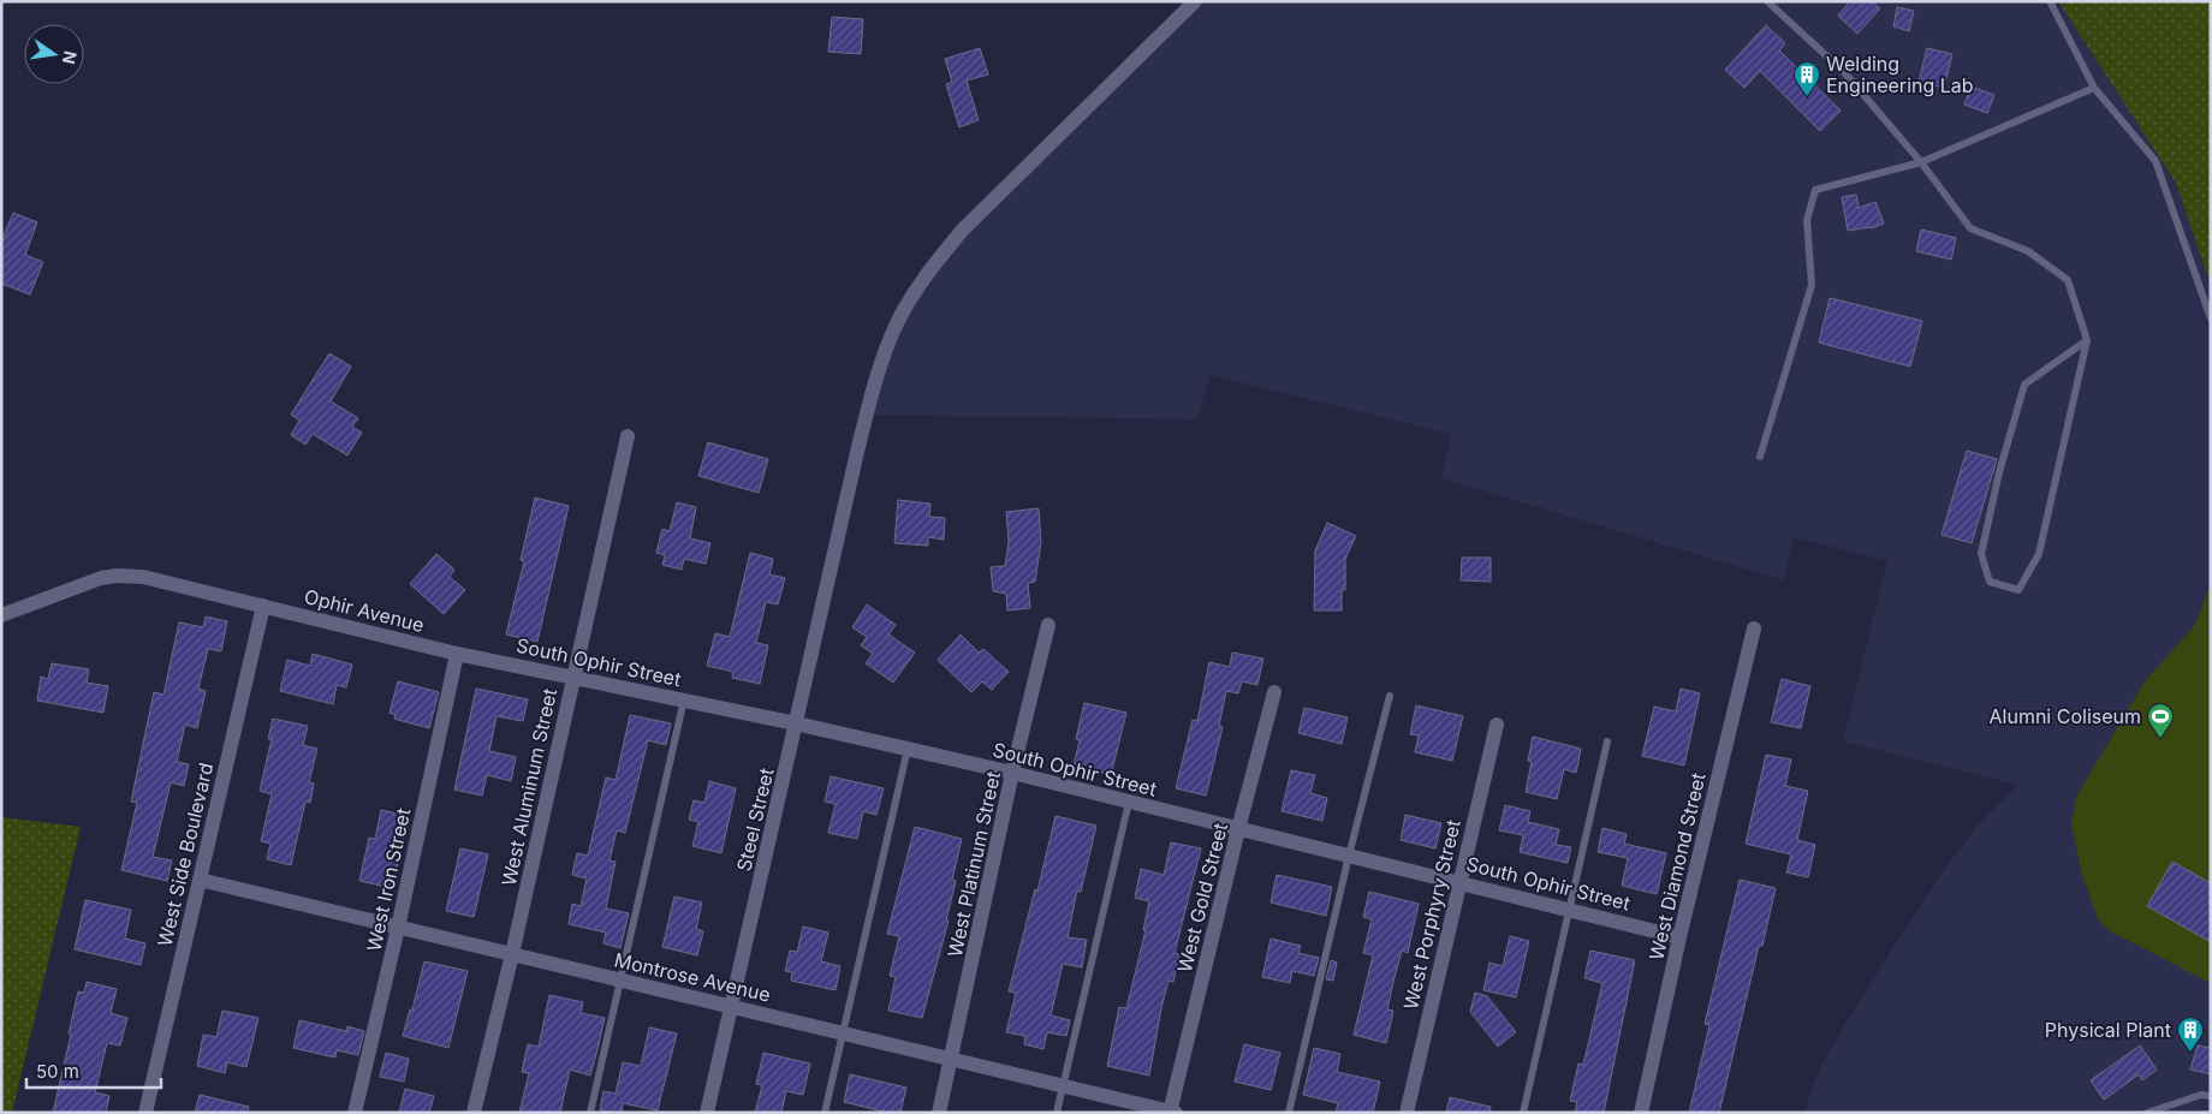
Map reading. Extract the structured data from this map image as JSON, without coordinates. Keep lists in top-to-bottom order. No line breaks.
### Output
{"streets":{"street":["Ophir Avenue","South Ophir Street","West Aluminum Street","Steel Street","West Side Boulevard","West Platinum Street","West Diamond Street","West Iron Street","West Gold Street","West Porphyry Street","Montrose Avenue"]},"crossings":[["Ophir Avenue","South Ophir Street"],["Ophir Avenue","West Side Boulevard"],["Ophir Avenue","West Iron Street"],["South Ophir Street","West Aluminum Street"],["South Ophir Street","Steel Street"],["South Ophir Street","West Platinum Street"],["South Ophir Street","West Diamond Street"],["South Ophir Street","West Iron Street"],["South Ophir Street","West Gold Street"],["South Ophir Street","West Porphyry Street"],["West Aluminum Street","Montrose Avenue"],["Steel Street","Montrose Avenue"],["West Side Boulevard","Montrose Avenue"],["West Platinum Street","Montrose Avenue"],["West Iron Street","Montrose Avenue"],["West Gold Street","Montrose Avenue"]],"places":{"building":["Welding Engineering Lab","Physical Plant"],"sports":["Alumni Coliseum"]},"scale_bar":"50 m","north":"right"}
